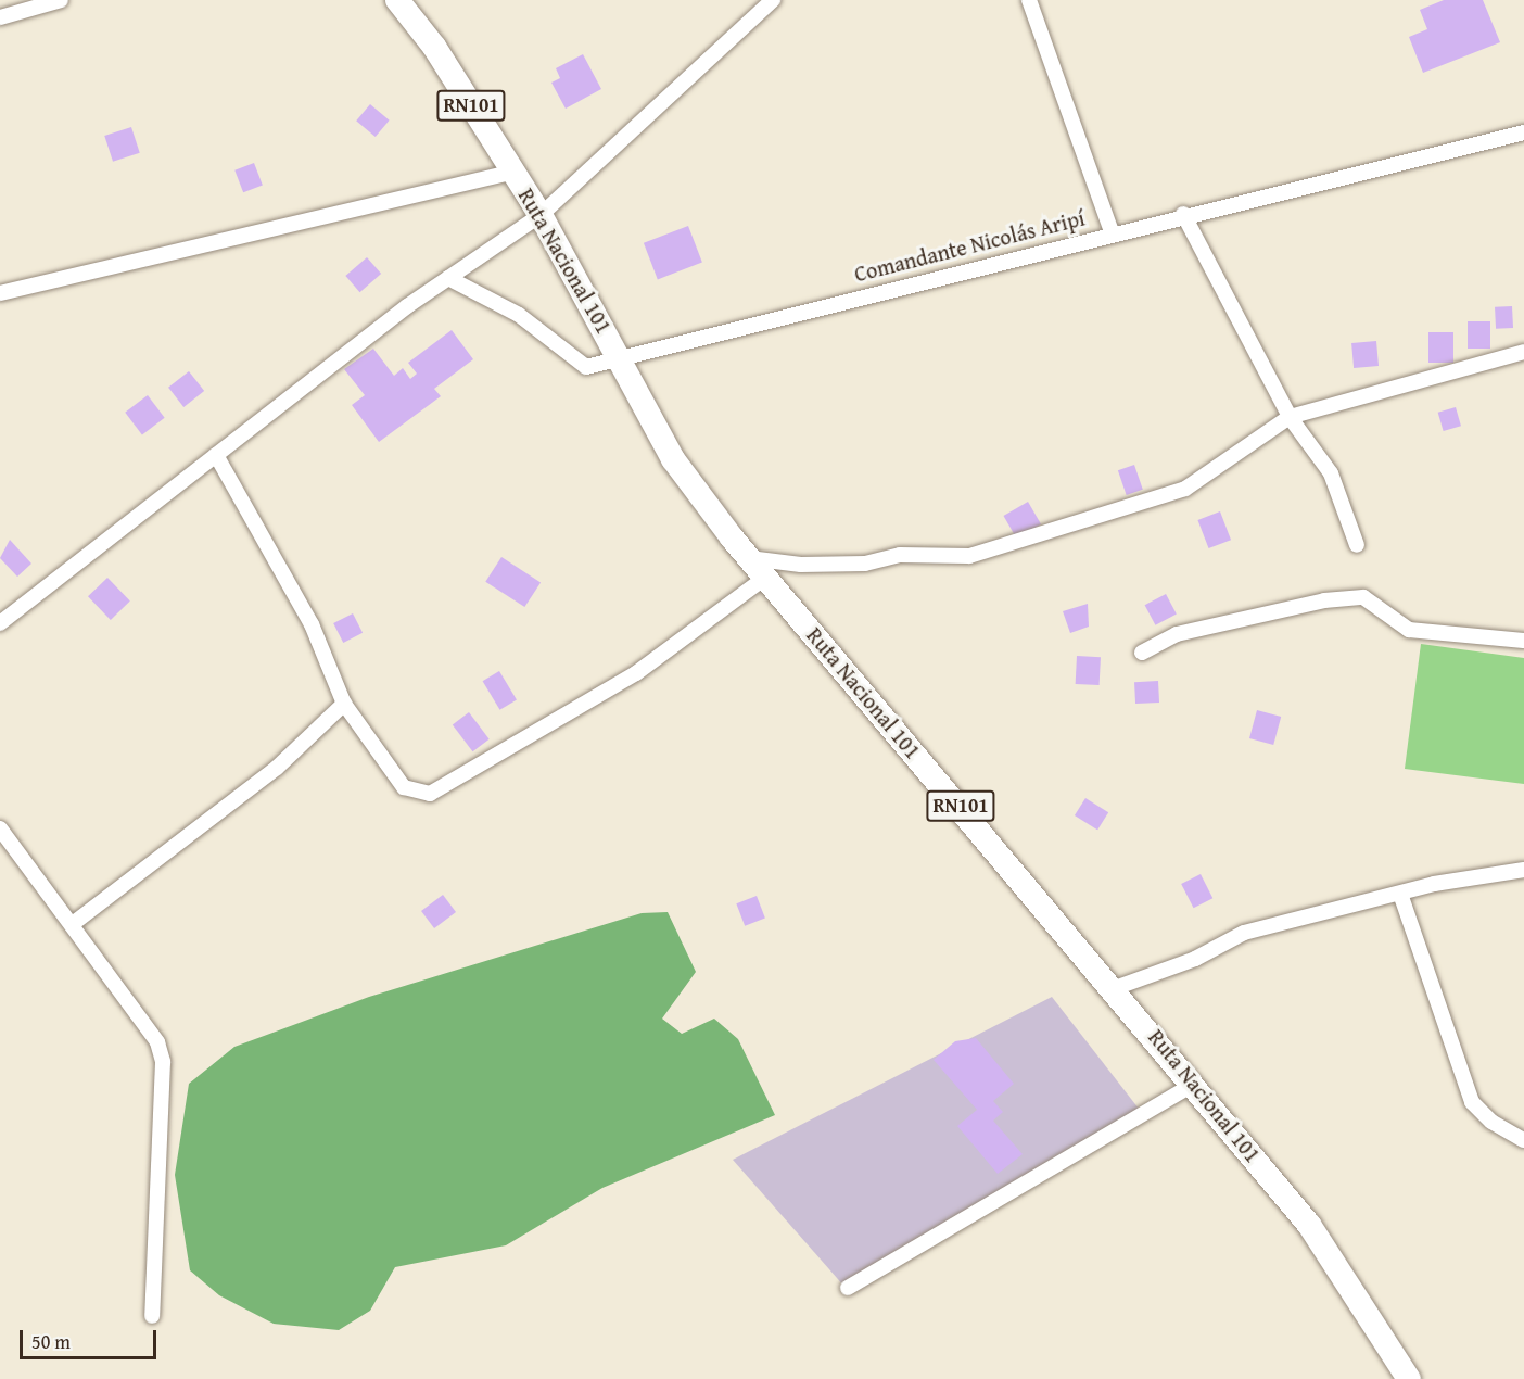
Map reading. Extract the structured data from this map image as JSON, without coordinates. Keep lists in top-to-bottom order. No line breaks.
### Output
{"streets":{"main road":["RN101","Ruta Nacional 101"],"street":["Comandante Nicolás Aripí"]},"crossings":[["Comandante Nicolás Aripí","Ruta Nacional 101"]],"scale_bar":"50 m"}
